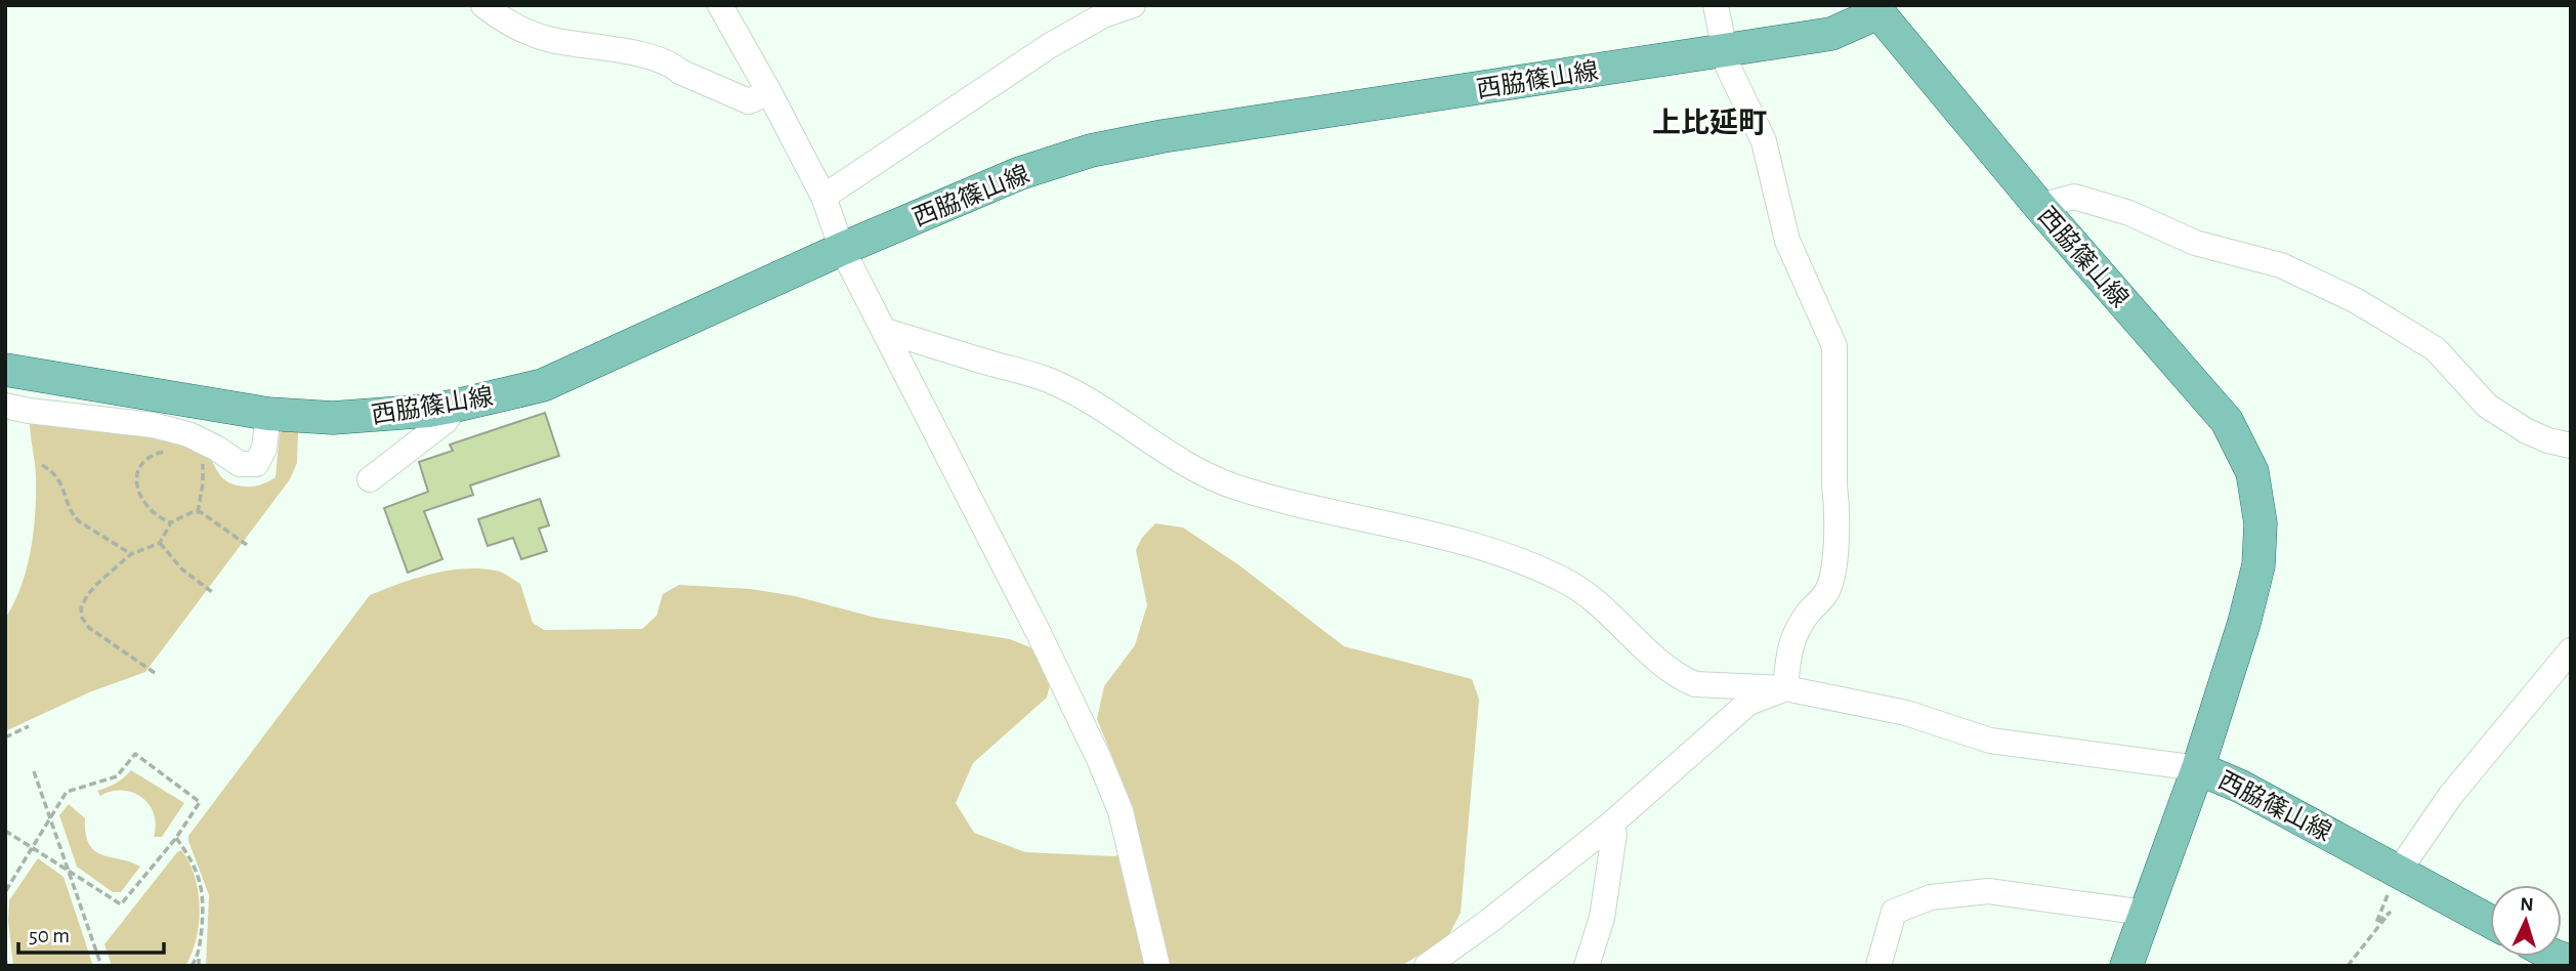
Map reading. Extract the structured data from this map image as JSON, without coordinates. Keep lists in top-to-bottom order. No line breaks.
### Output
{"streets":{"main road":["西脇篠山線"]},"districts":["上比延町"],"scale_bar":"50 m","north":"top"}
